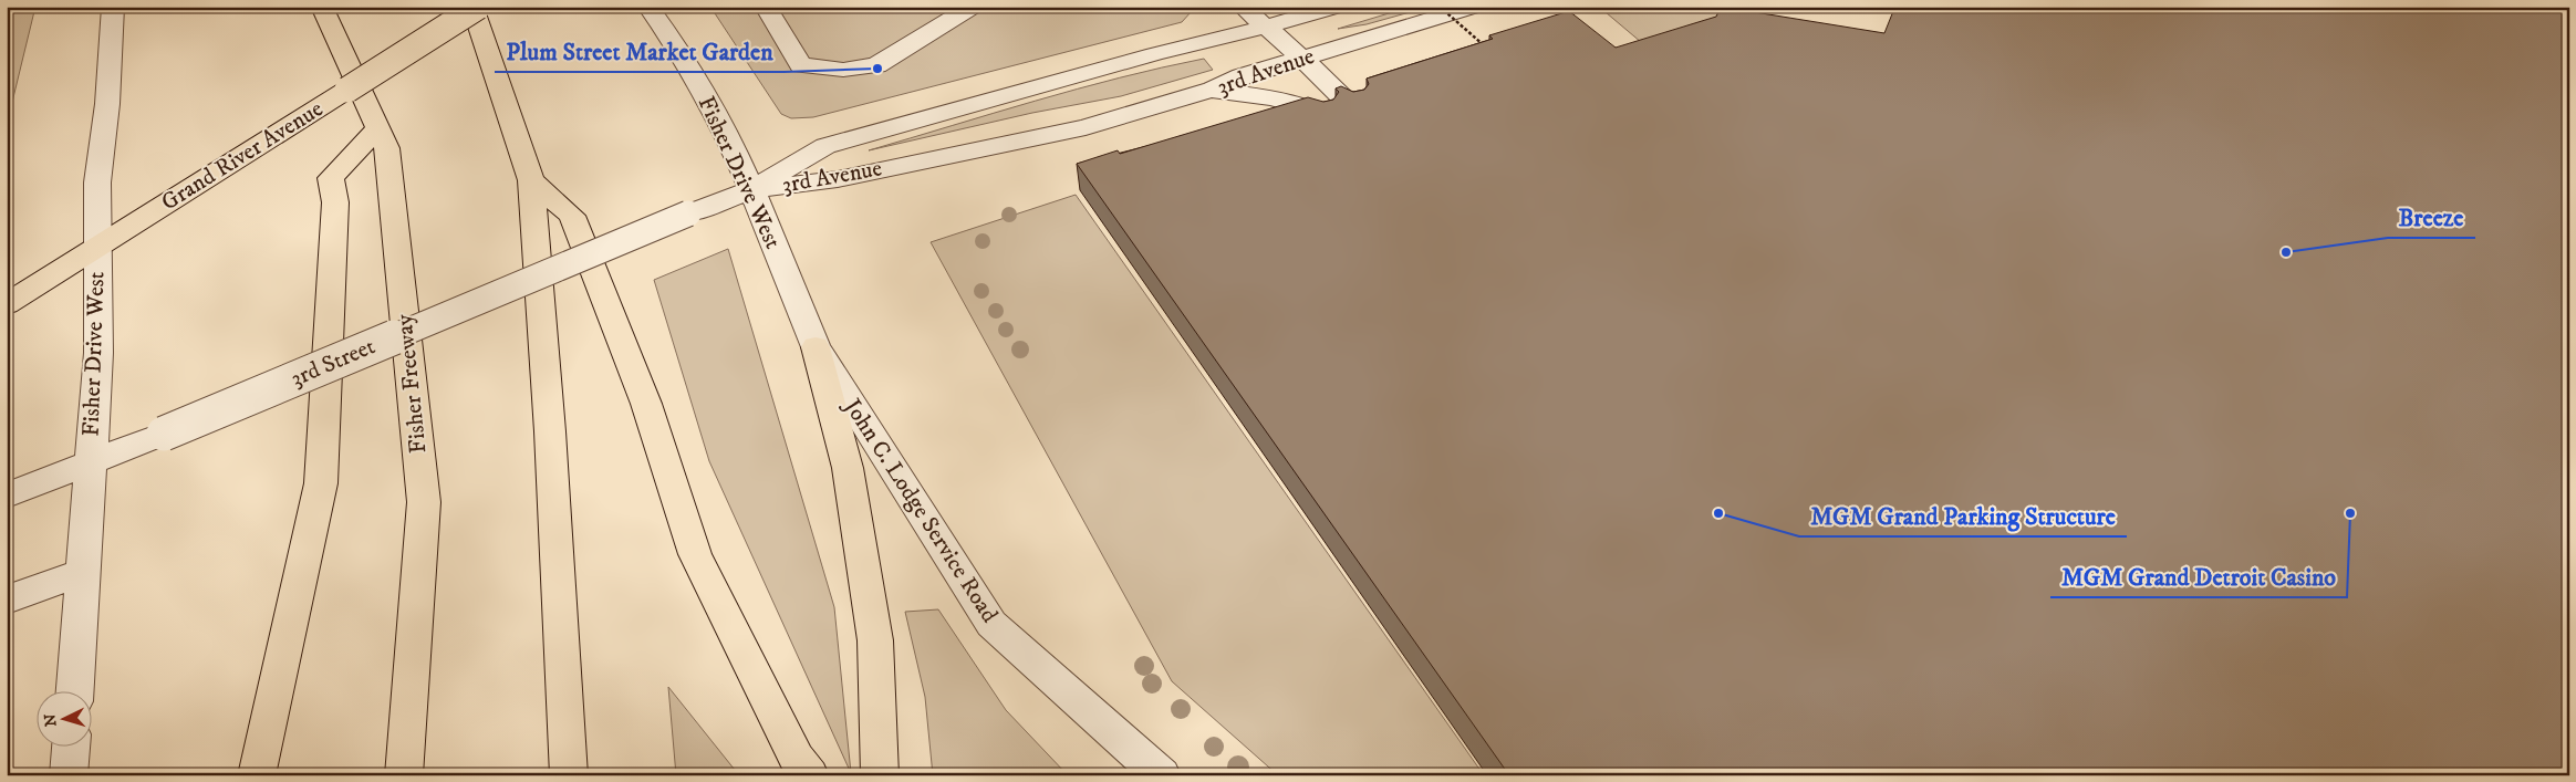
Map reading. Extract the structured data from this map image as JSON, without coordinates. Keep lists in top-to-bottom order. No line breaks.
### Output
{"streets":{"main road":["Grand River Avenue","Fisher Freeway"],"street":["3rd Avenue","Fisher Drive West","3rd Street","John C. Lodge Service Road"]},"crossings":[["3rd Avenue","Fisher Drive West"],["3rd Avenue","3rd Street"],["Grand River Avenue","Fisher Drive West"],["Fisher Drive West","3rd Street"],["Fisher Drive West","John C. Lodge Service Road"]],"places":["Plum Street Market Garden","Breeze","MGM Grand Parking Structure","MGM Grand Detroit Casino"],"north":"left"}
